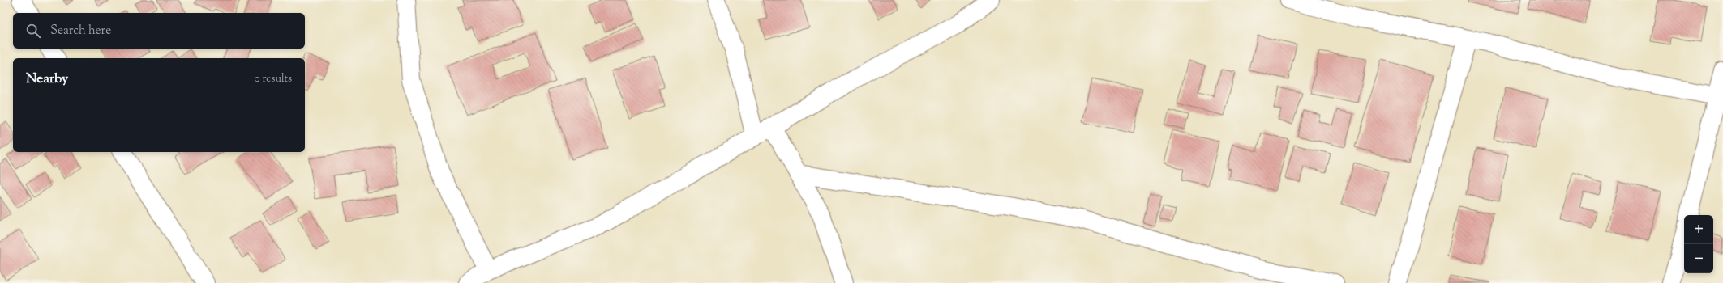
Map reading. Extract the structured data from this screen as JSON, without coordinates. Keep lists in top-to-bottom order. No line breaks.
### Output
{"page":{"search":"Search here","heading":["Nearby","0 results"],"map_buttons":["+","−"]}}
